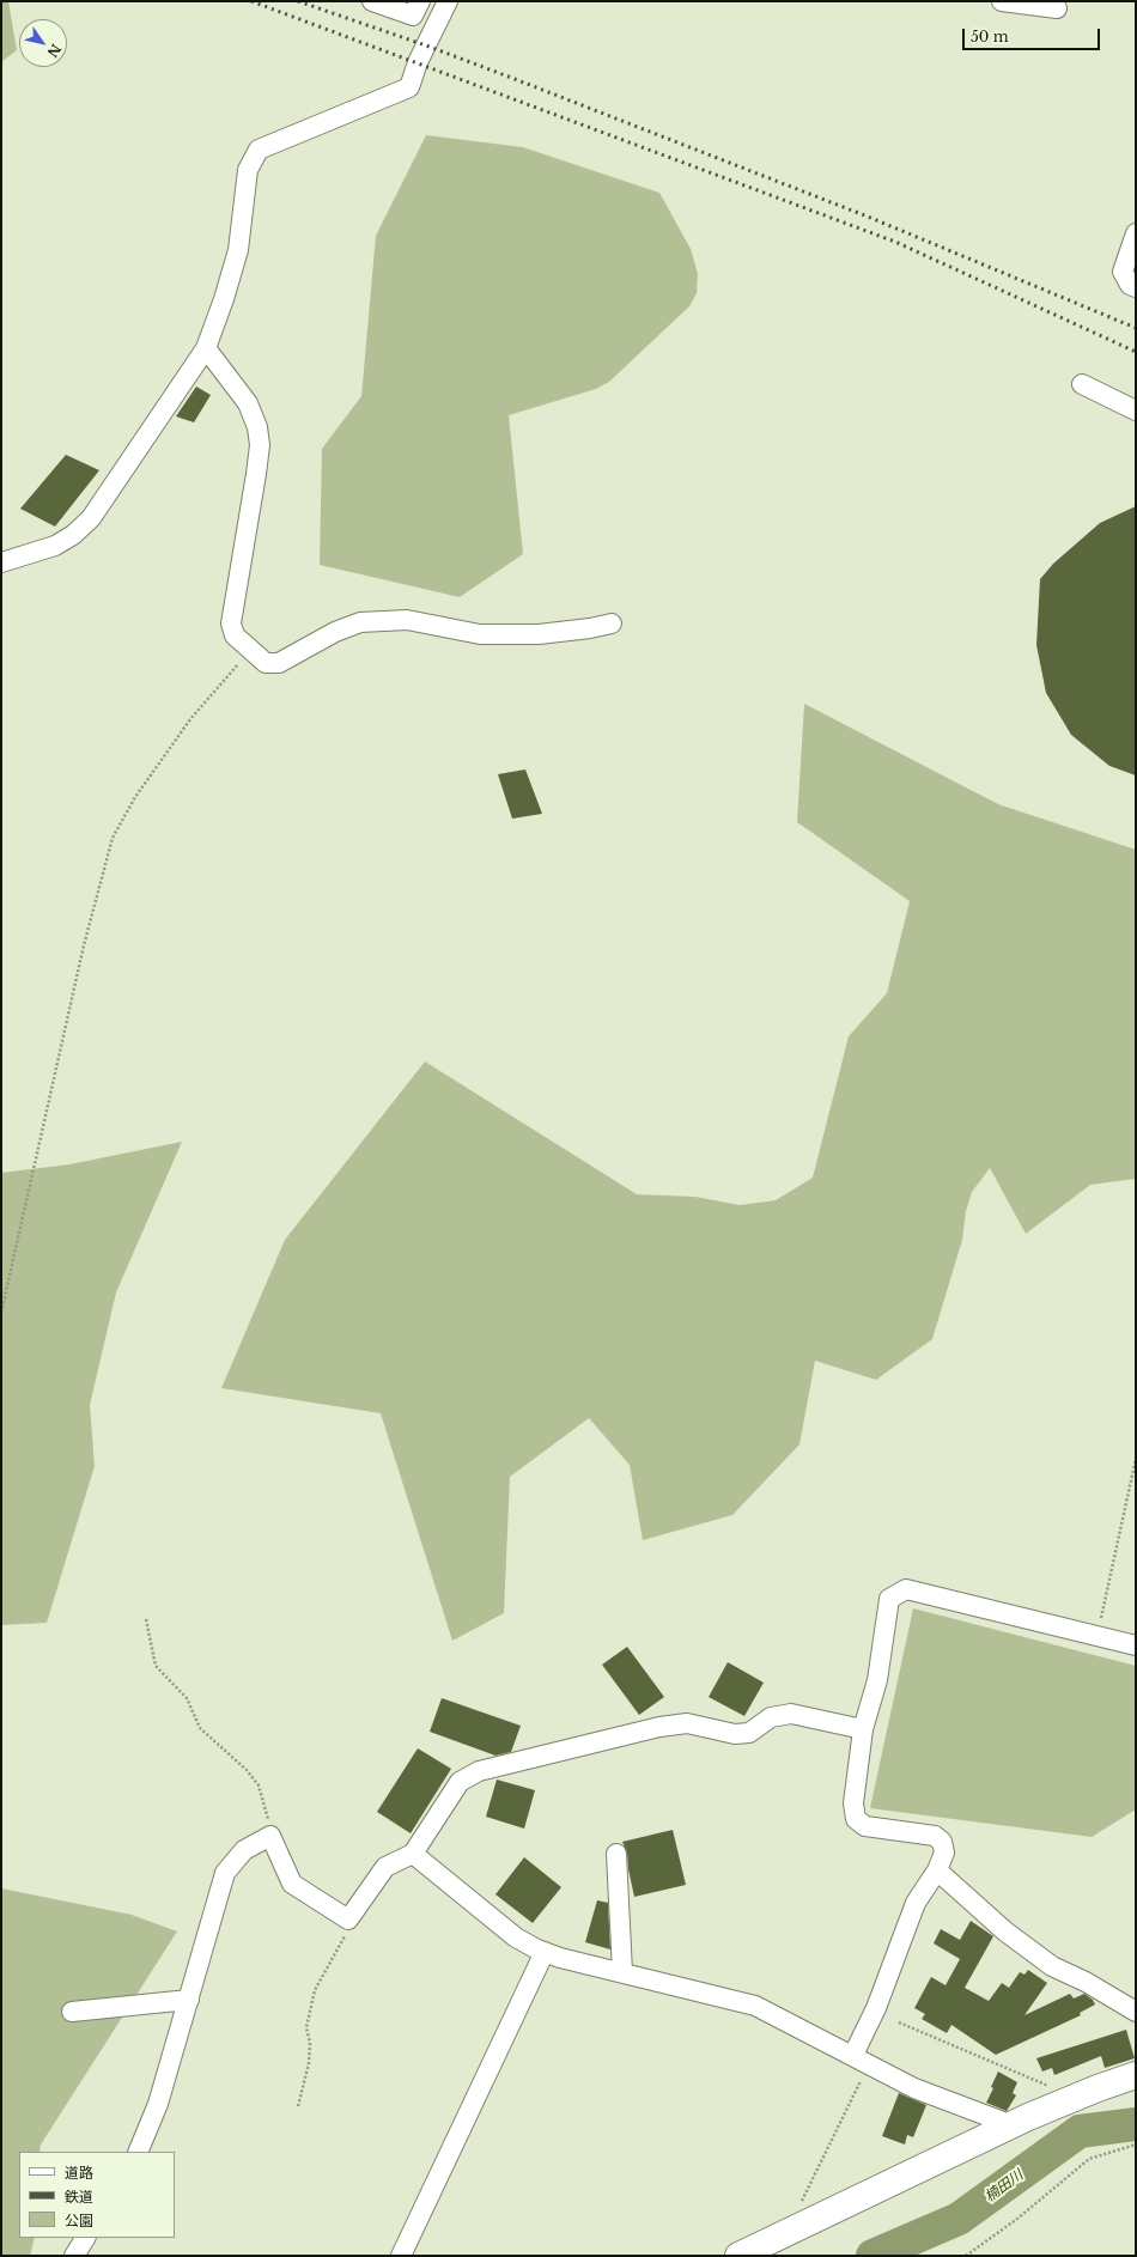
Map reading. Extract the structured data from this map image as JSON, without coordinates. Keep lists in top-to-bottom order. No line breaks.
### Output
{"water":["楠田川"],"legend":["道路","鉄道","公園"],"scale_bar":"50 m","north":"bottom right"}
